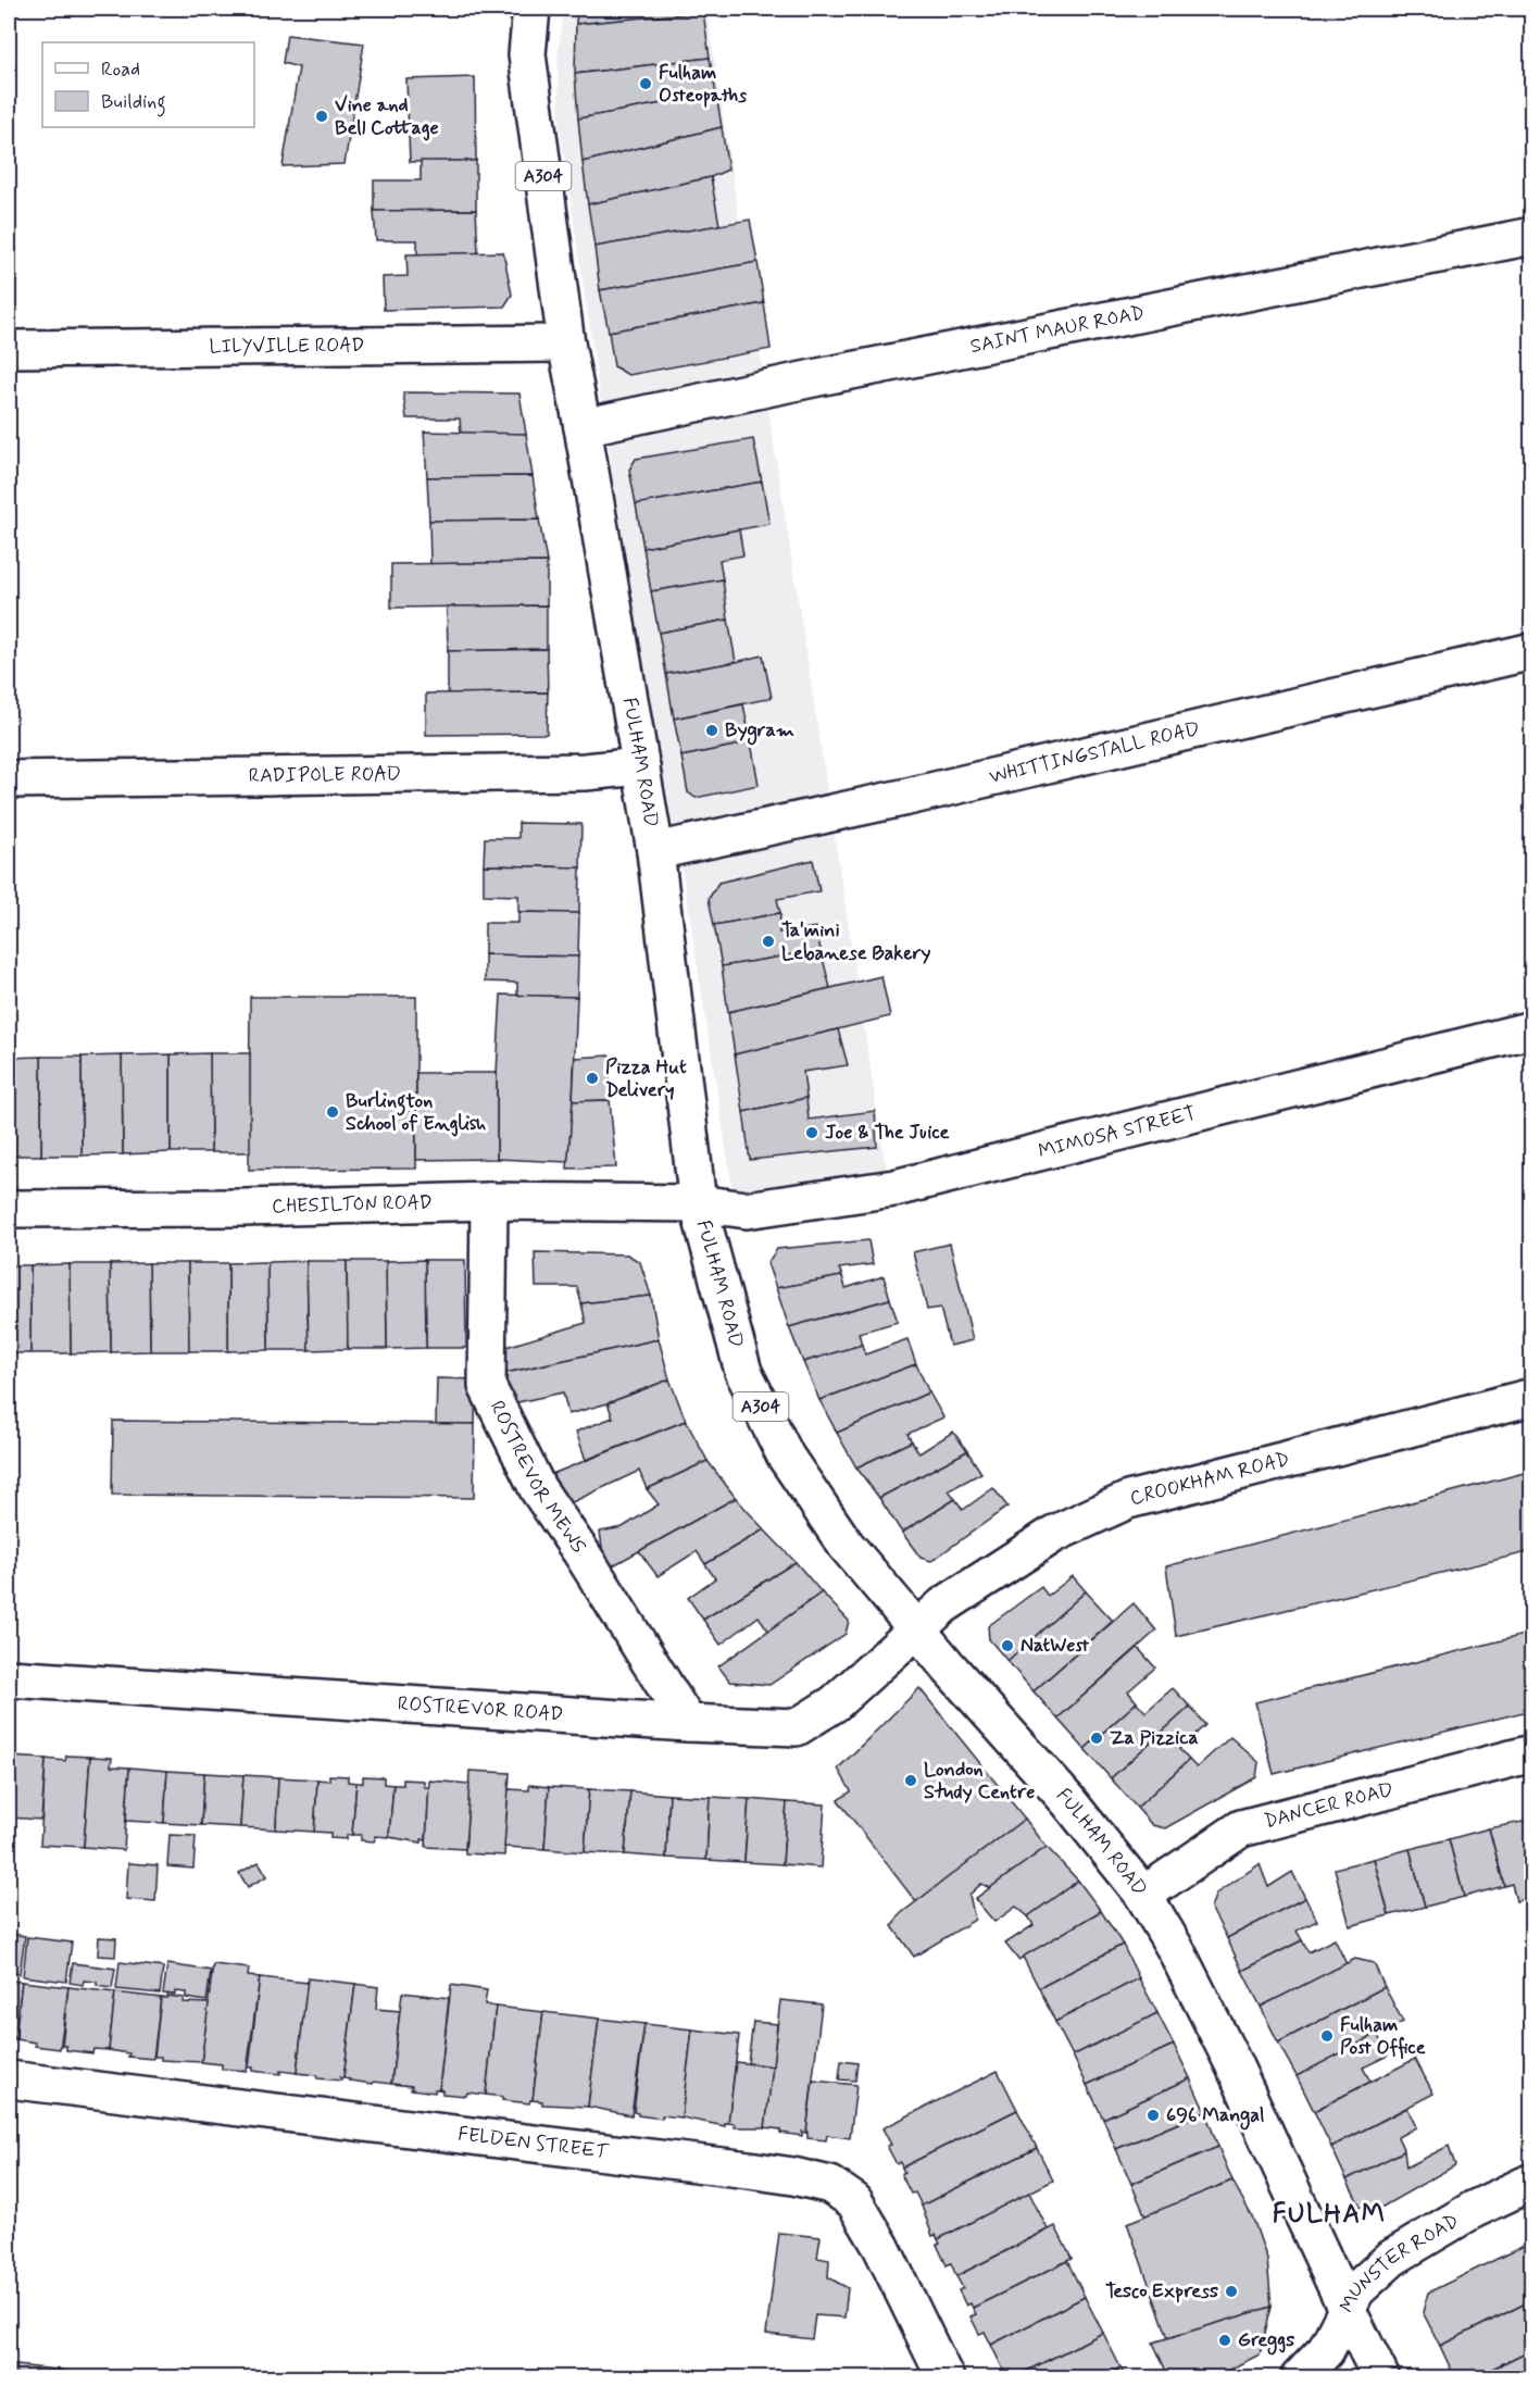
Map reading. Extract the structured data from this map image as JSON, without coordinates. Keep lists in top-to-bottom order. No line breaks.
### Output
{"streets":{"street":["A304","SAINT MAUR ROAD","LILYVILLE ROAD","WHITTINGSTALL ROAD","FULHAM ROAD","RADIPOLE ROAD","MIMOSA STREET","CHESILTON ROAD","ROSTREVOR MEWS","CROOKHAM ROAD","ROSTREVOR ROAD","DANCER ROAD","FELDEN STREET","MUNSTER ROAD"]},"crossings":[["SAINT MAUR ROAD","FULHAM ROAD"],["LILYVILLE ROAD","FULHAM ROAD"],["WHITTINGSTALL ROAD","FULHAM ROAD"],["FULHAM ROAD","RADIPOLE ROAD"],["FULHAM ROAD","MIMOSA STREET"],["FULHAM ROAD","CHESILTON ROAD"],["FULHAM ROAD","CROOKHAM ROAD"],["FULHAM ROAD","ROSTREVOR ROAD"],["FULHAM ROAD","DANCER ROAD"],["FULHAM ROAD","MUNSTER ROAD"],["MIMOSA STREET","CHESILTON ROAD"],["CHESILTON ROAD","ROSTREVOR MEWS"],["ROSTREVOR MEWS","ROSTREVOR ROAD"],["CROOKHAM ROAD","ROSTREVOR ROAD"]],"districts":["FULHAM"],"places":["Fulham Osteopaths","Vine and Bell Cottage","Bygram","Ta'mini Lebanese Bakery","Pizza Hut Delivery","Burlington School of English","Joe & The Juice","NatWest","Za Pizzica","London Study Centre","Fulham Post Office","696 Mangal","Tesco Express","Greggs"],"legend":["Road","Building"]}
